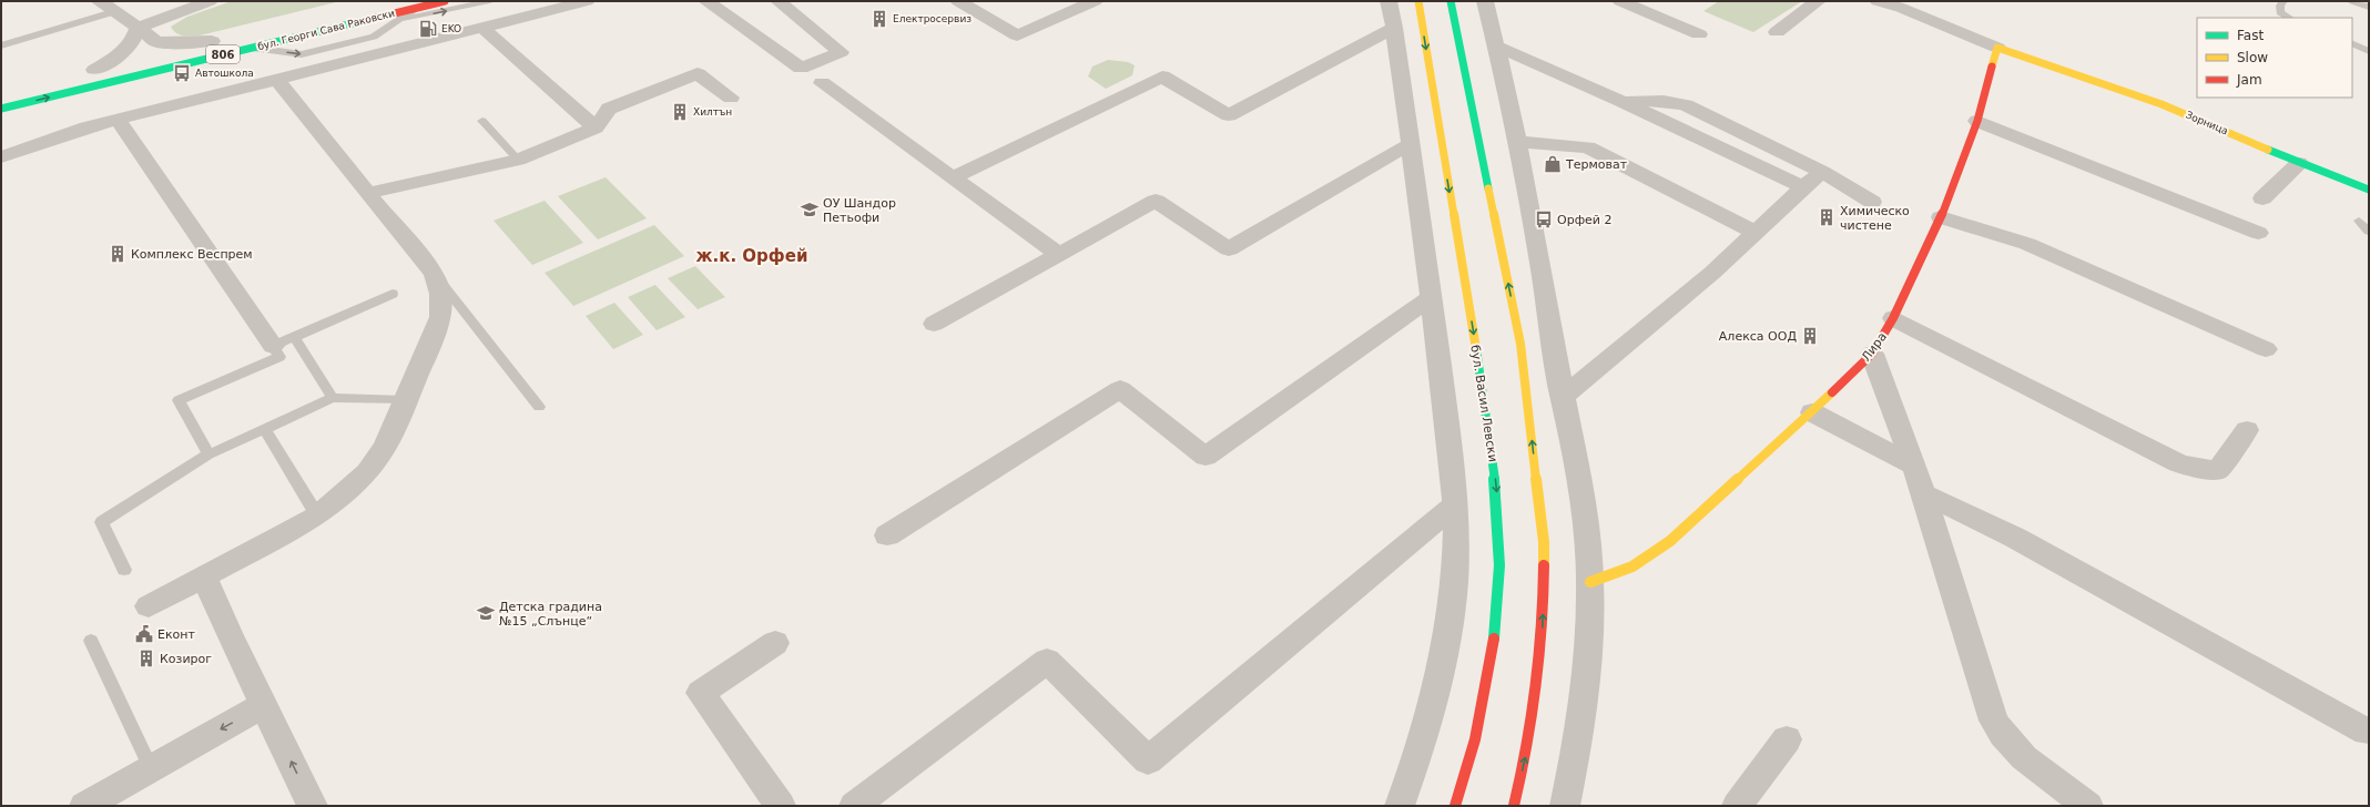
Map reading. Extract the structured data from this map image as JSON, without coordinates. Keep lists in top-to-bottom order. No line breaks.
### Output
{"streets":{"main road":["бул. Георги Сава Раковски","806","Зорница","Лира","бул. Васил Левски"]},"crossings":[["Зорница","Лира"]],"districts":["ж.к. Орфей"],"places":{"building":["Електросервиз","Хилтън","Химическо чистене","Комплекс Веспрем","Алекса ООД","Козирог"],"fuel station":["EKO"],"bus stop":["Автошкола","Орфей 2"],"shop":["Термоват"],"school or university":["ОУ Шандор Петьофи","Детска градина №15 „Слънце“"],"public building":["Еконт"]},"legend":["Fast","Slow","Jam"]}
